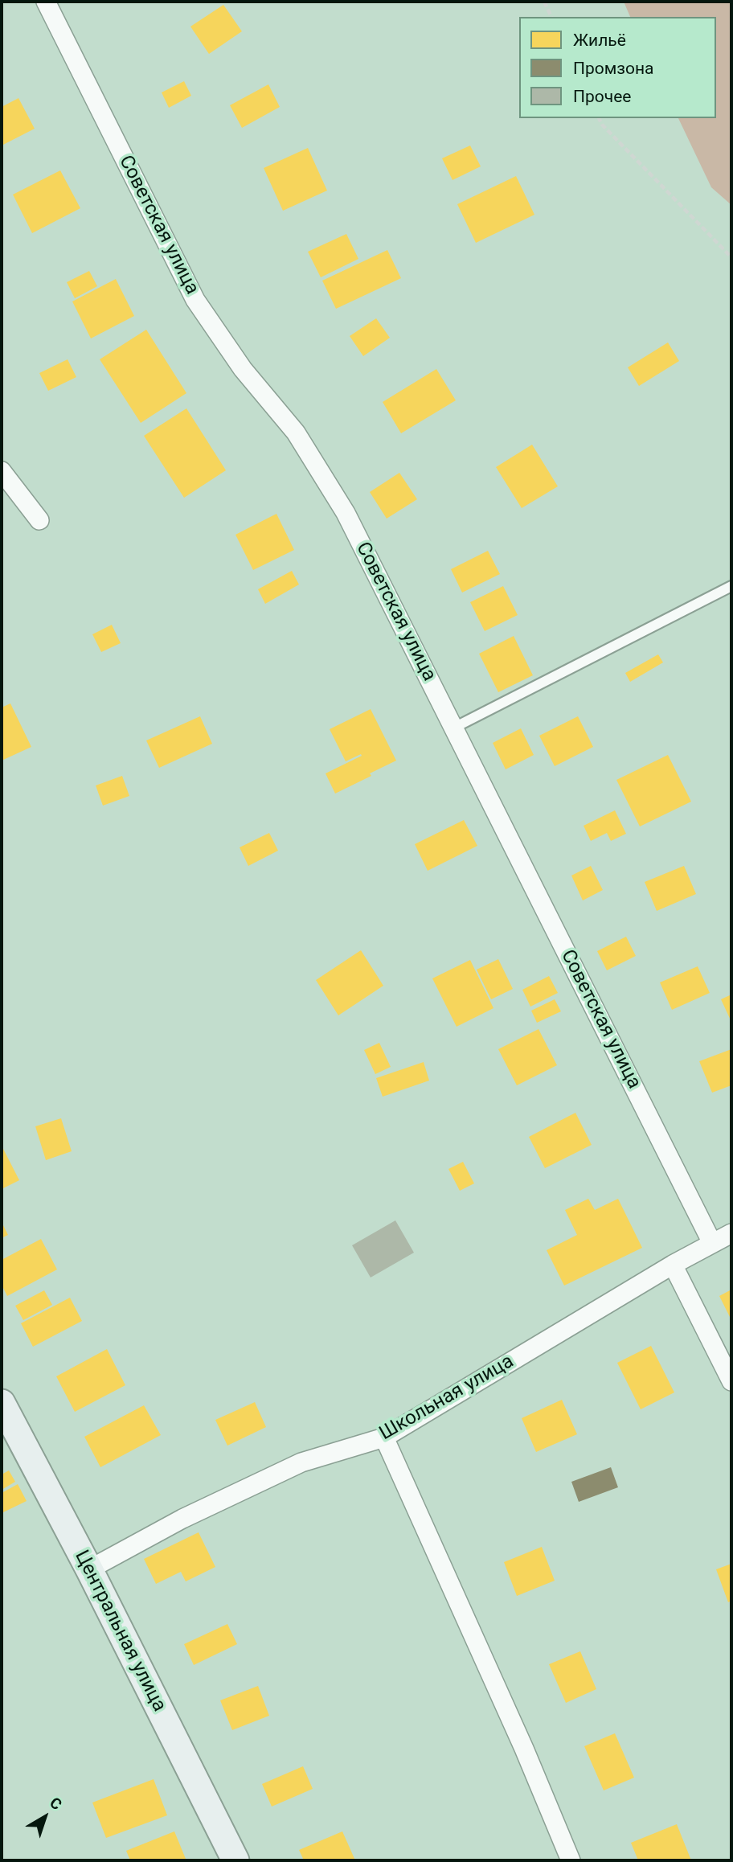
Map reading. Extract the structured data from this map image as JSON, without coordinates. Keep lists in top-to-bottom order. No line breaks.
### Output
{"streets":{"street":["Советская улица","Школьная улица","Центральная улица"]},"crossings":[["Советская улица","Школьная улица"],["Школьная улица","Центральная улица"]],"legend":["Жильё","Промзона","Прочее"],"north":"top right"}
